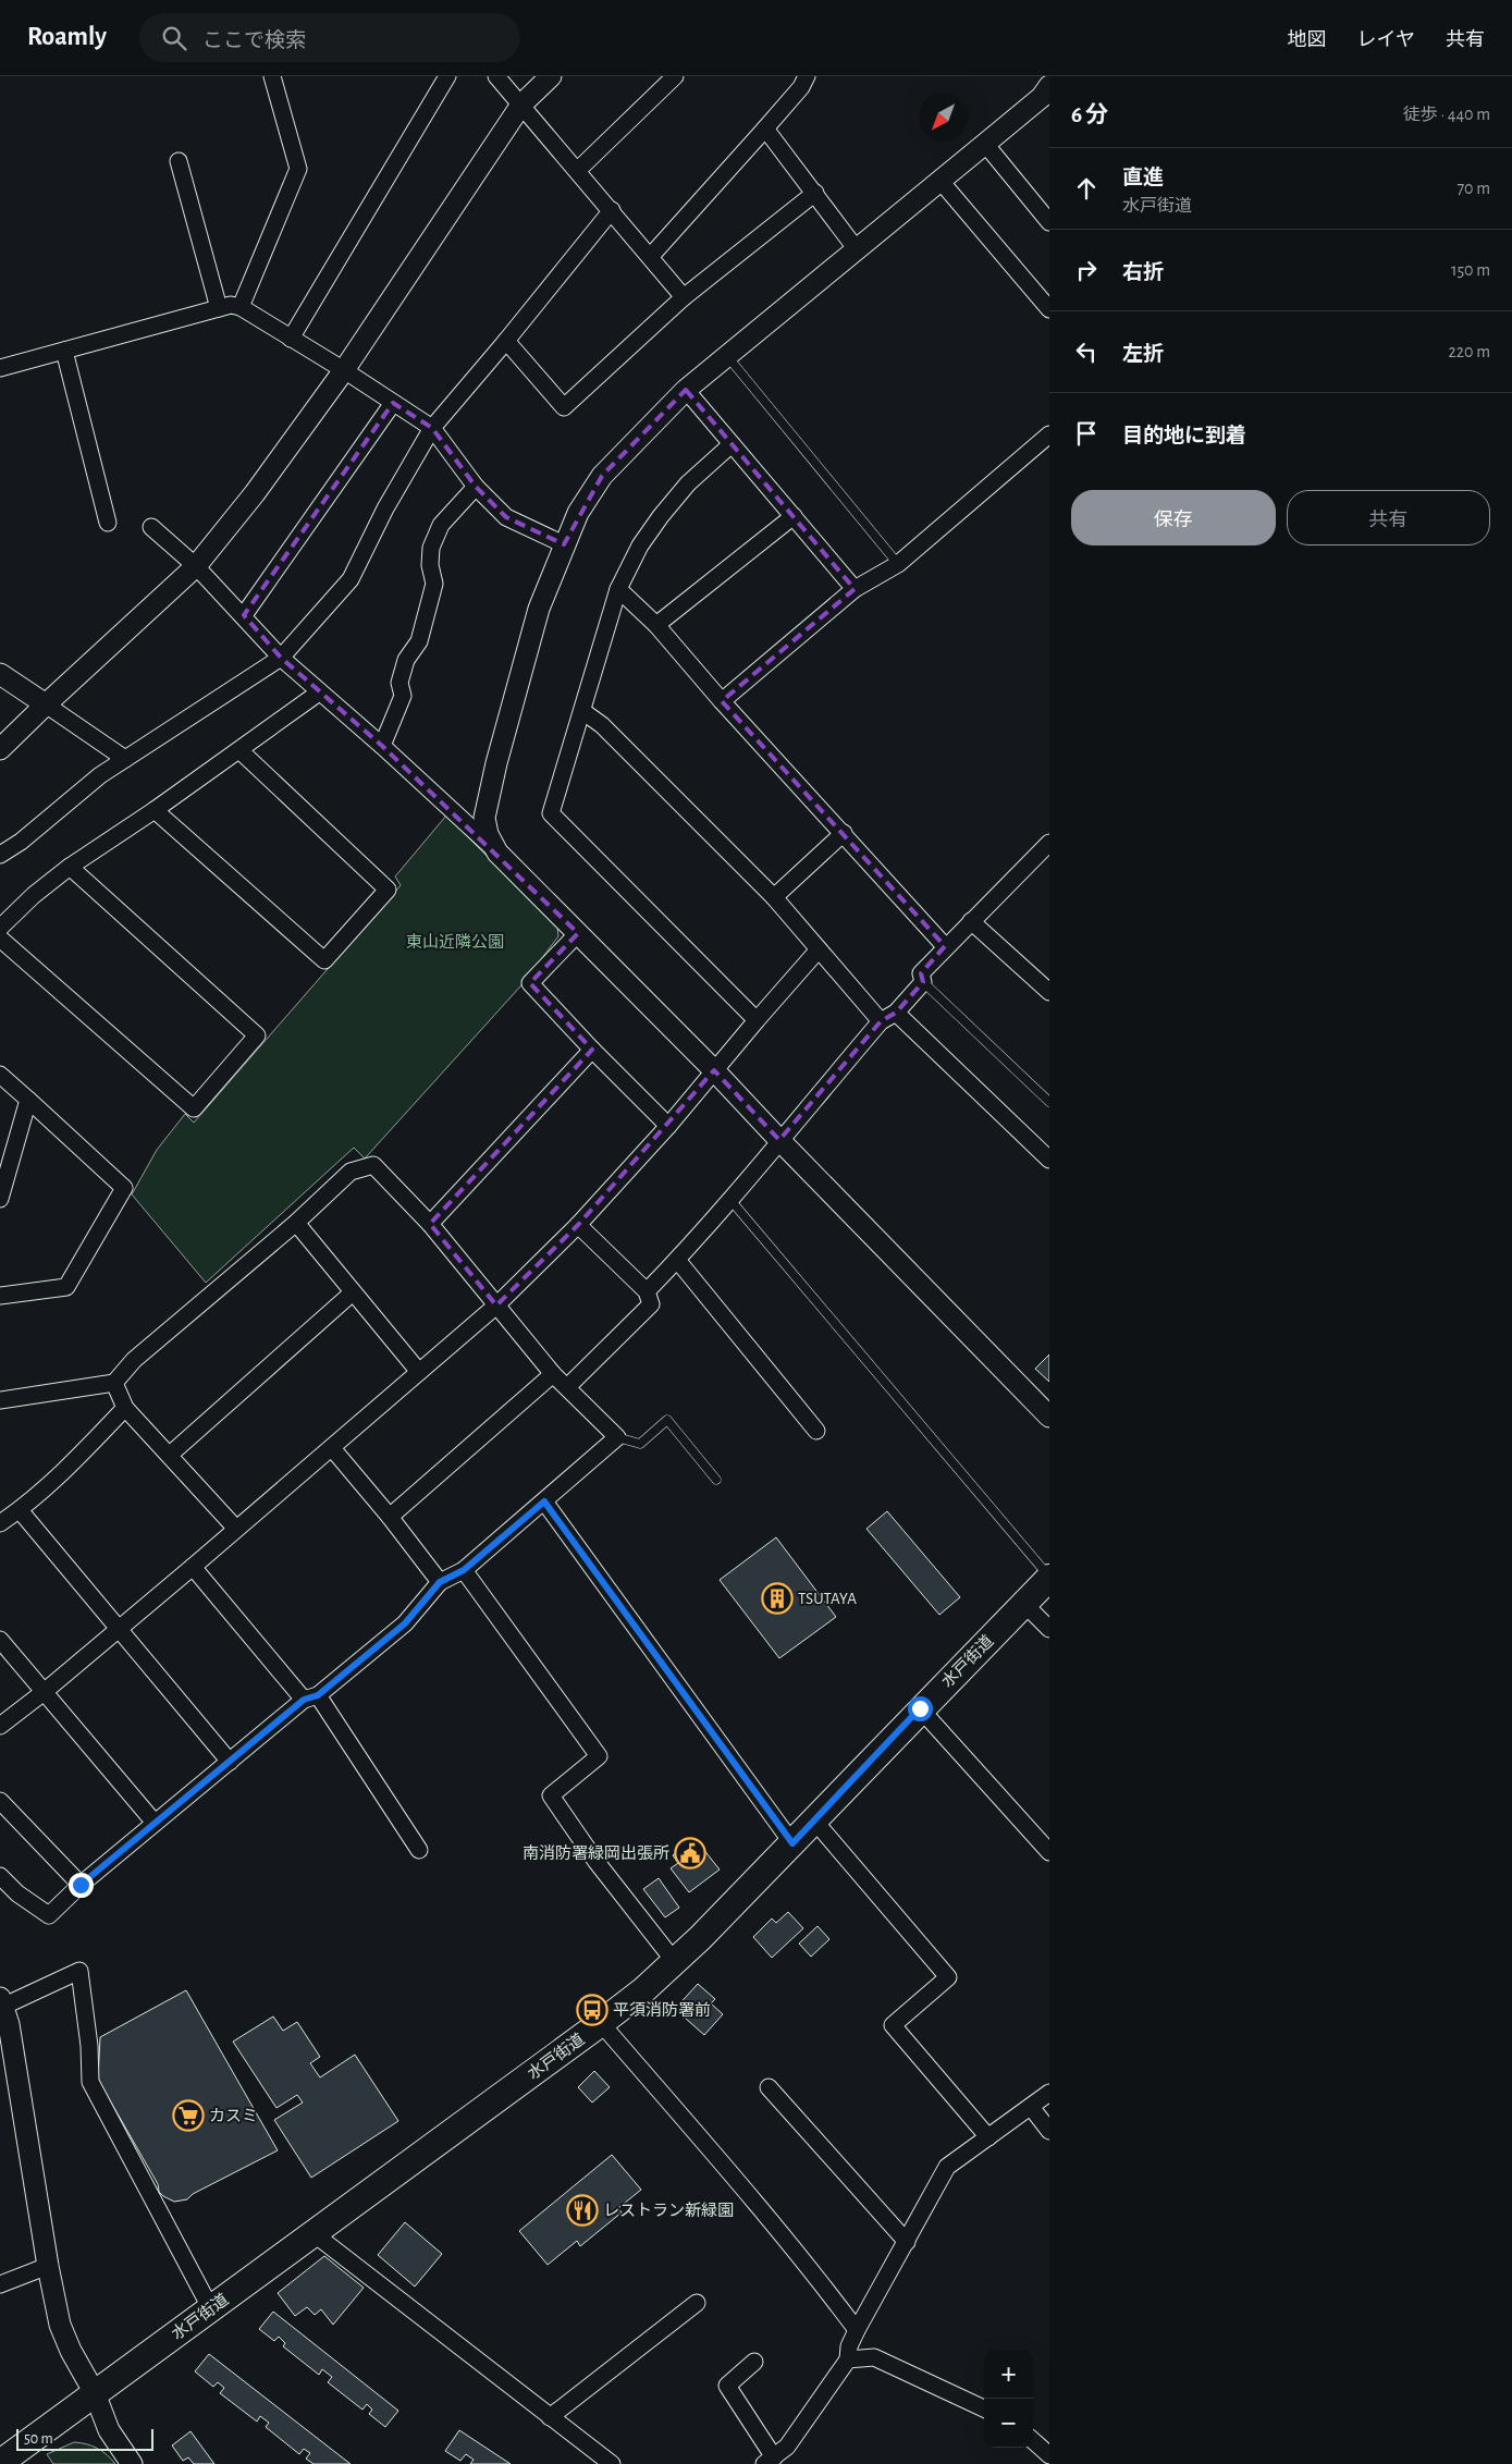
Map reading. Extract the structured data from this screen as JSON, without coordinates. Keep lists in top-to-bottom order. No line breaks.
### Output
{"streets":{"main road":["水戸街道"]},"parks":["東山近隣公園"],"places":{"building":["TSUTAYA"],"public building":["南消防署緑岡出張所"],"bus stop":["平須消防署前"],"supermarket":["カスミ"],"restaurant":["レストラン新緑園"]},"scale_bar":"50 m","north":"bottom left","page":{"header":"Roamly","search":"ここで検索","nav":["地図","レイヤ","共有"],"heading":["6 分","徒歩 · 440 m"],"list":[["直進","水戸街道","70 m"],["右折","150 m"],["左折","220 m"],"目的地に到着"],"buttons":["保存","共有"],"map_buttons":["+","−"],"scale":"50 m"}}
